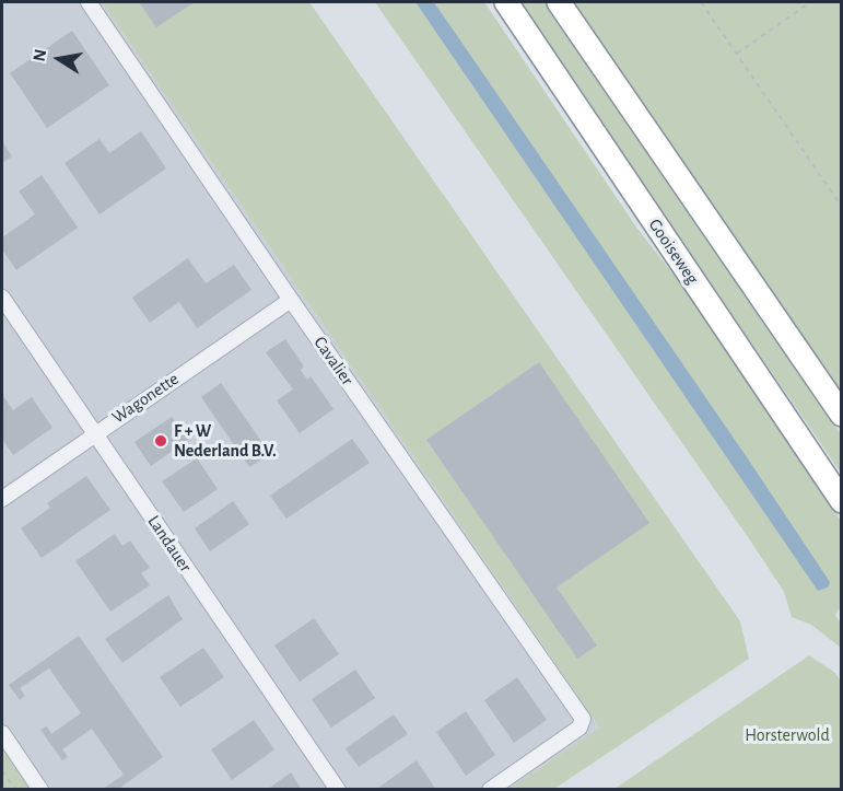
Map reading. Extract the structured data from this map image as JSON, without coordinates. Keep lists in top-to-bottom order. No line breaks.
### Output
{"streets":{"highway":["Gooiseweg"],"street":["Cavalier","Wagonette","Landauer"]},"crossings":[["Cavalier","Wagonette"],["Wagonette","Landauer"]],"parks":["Horsterwold"],"places":["F + W Nederland B.V."],"north":"left"}
